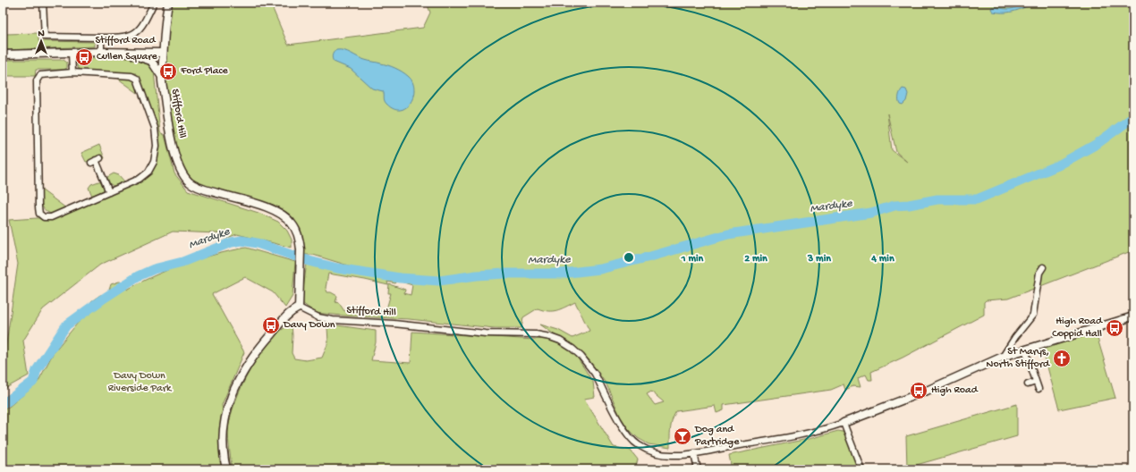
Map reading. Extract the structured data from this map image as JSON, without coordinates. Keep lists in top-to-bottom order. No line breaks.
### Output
{"streets":{"main road":["Stifford Road","Stifford Hill"]},"crossings":[["Stifford Road","Stifford Hill"]],"water":["Mardyke"],"parks":["Davy Down Riverside Park"],"places":{"bus stop":["Cullen Square","Ford Place","Davy Down","High Road Coppid Hall","High Road"],"church":["St Marys, North Stifford"],"bar":["Dog and Partridge"]},"north":"top","rings":["1 min","2 min","3 min","4 min"]}
